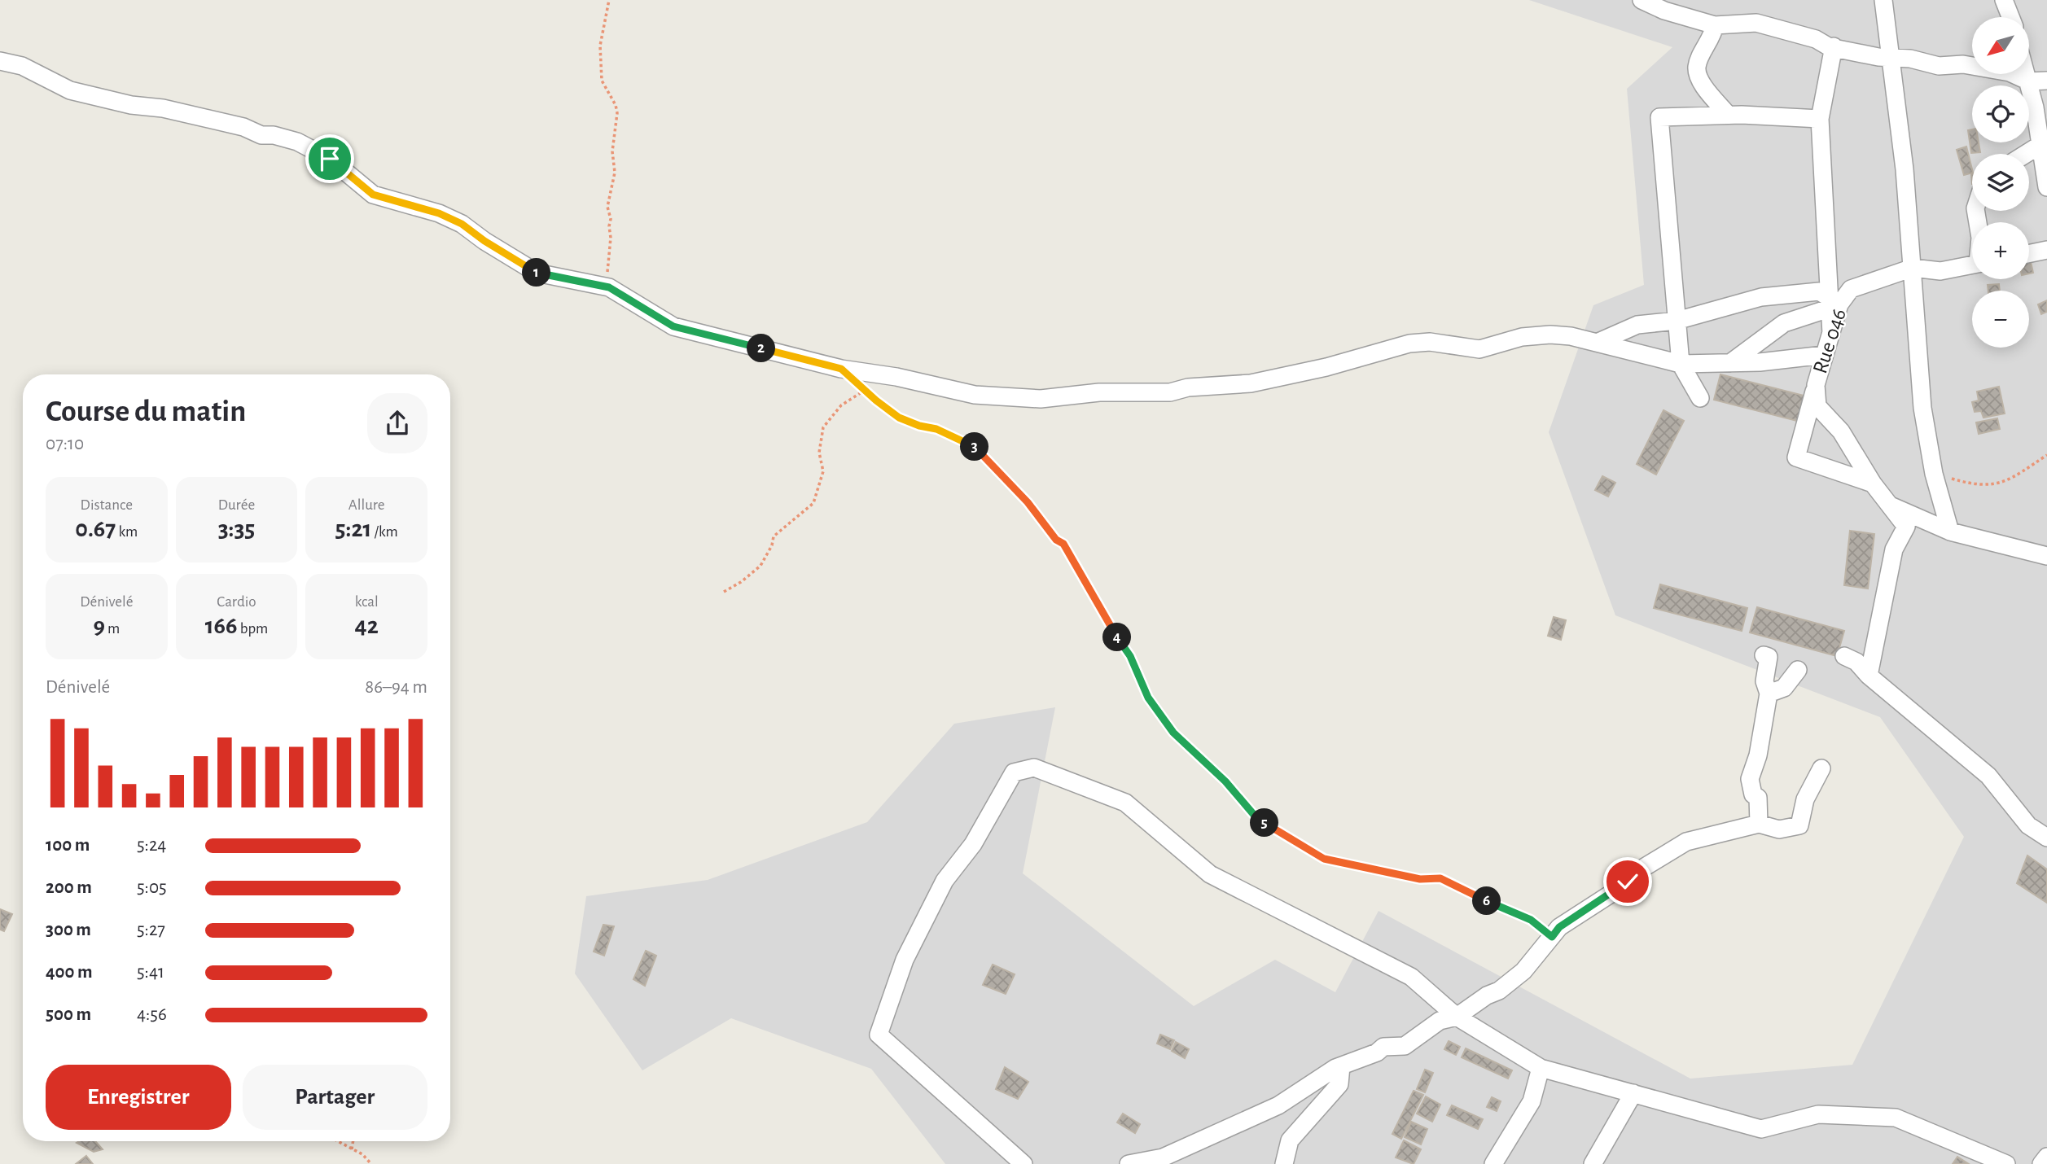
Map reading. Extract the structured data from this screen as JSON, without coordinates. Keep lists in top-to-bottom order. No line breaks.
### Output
{"streets":{"street":["Rue 046"]},"north":"bottom left","page":{"map_buttons":["+","−"],"pins":["1","2","3","4","5","6"],"heading":["Course du matin","07:10"],"stats":[["Distance","0.67 km"],["Durée","3:35"],["Allure","5:21 /km"],["Dénivelé","9 m"],["Cardio","166 bpm"],["kcal","42"]],"chart":["Dénivelé","86–94 m"],"list":[{"name":"100 m","note":"5:24"},{"name":"200 m","note":"5:05"},{"name":"300 m","note":"5:27"},{"name":"400 m","note":"5:41"},{"name":"500 m","note":"4:56"}],"buttons":["Enregistrer","Partager"]}}
